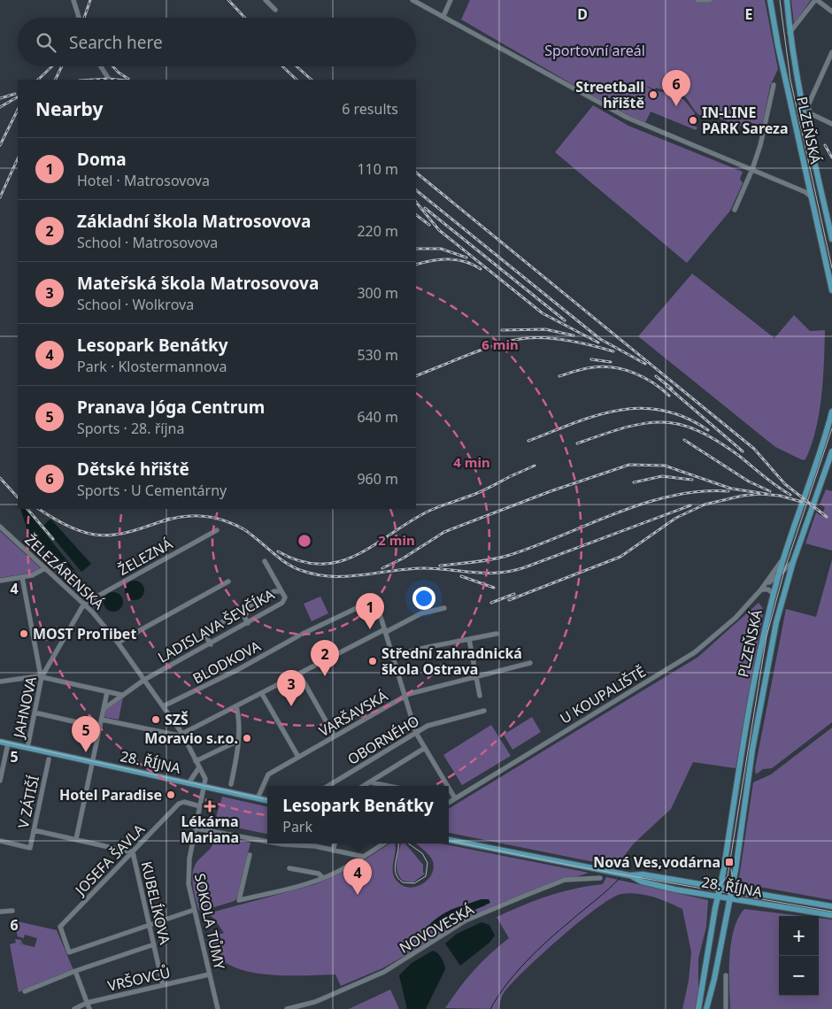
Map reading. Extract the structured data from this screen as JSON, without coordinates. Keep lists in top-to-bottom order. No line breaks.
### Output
{"streets":{"main road":["PLZEŇSKÁ","28. ŘÍJNA"],"street":["ŽELEZNÁ","ŽELEZÁRENSKÁ","LADISLAVA ŠEVČÍKA","BLODKOVA","U KOUPALIŠTĚ","JAHNOVA","VARŠAVSKÁ","OBORNÉHO","V ZÁTIŠÍ","JOSEFA ŠAVLA","KUBELÍKOVA","SOKOLA TŮMY","NOVOVESKÁ","VRŠOVCŮ"]},"crossings":[["PLZEŇSKÁ","U KOUPALIŠTĚ"],["PLZEŇSKÁ","28. ŘÍJNA"],["ŽELEZNÁ","ŽELEZÁRENSKÁ"],["ŽELEZNÁ","JAHNOVA"],["ŽELEZÁRENSKÁ","LADISLAVA ŠEVČÍKA"],["ŽELEZÁRENSKÁ","BLODKOVA"],["ŽELEZÁRENSKÁ","JAHNOVA"],["ŽELEZÁRENSKÁ","28. ŘÍJNA"],["ŽELEZÁRENSKÁ","SOKOLA TŮMY"],["JAHNOVA","28. ŘÍJNA"],["VARŠAVSKÁ","28. ŘÍJNA"],["28. ŘÍJNA","SOKOLA TŮMY"],["JOSEFA ŠAVLA","KUBELÍKOVA"],["JOSEFA ŠAVLA","SOKOLA TŮMY"],["KUBELÍKOVA","VRŠOVCŮ"],["SOKOLA TŮMY","VRŠOVCŮ"]],"parks":["Sportovní areál"],"places":{"other":["Streetball hřiště","IN-LINE PARK Sareza","MOST ProTibet","Střední zahradnická škola Ostrava","SZŠ","Moravio s.r.o.","Hotel Paradise"],"health":["Lékárna Mariana"],"transit":["Nová Ves,vodárna"]},"page":{"search":"Search here","pins":["6","1","2","3","5","4"],"heading":["Nearby","6 results"],"list":[{"mark":"1","name":"Doma","note":"Hotel · Matrosovova","value":"110 m"},{"mark":"2","name":"Základní škola Matrosovova","note":"School · Matrosovova","value":"220 m"},{"mark":"3","name":"Mateřská škola Matrosovova","note":"School · Wolkrova","value":"300 m"},{"mark":"4","name":"Lesopark Benátky","note":"Park · Klostermannova","value":"530 m"},{"mark":"5","name":"Pranava Jóga Centrum","note":"Sports · 28. října","value":"640 m"},{"mark":"6","name":"Dětské hřiště","note":"Sports · U Cementárny","value":"960 m"}],"popup":["Lesopark Benátky","Park"],"map_buttons":["+","−"]},"grid":{"columns":["D","E"],"rows":["4","5","6"]},"rings":["6 min","4 min","2 min"]}
